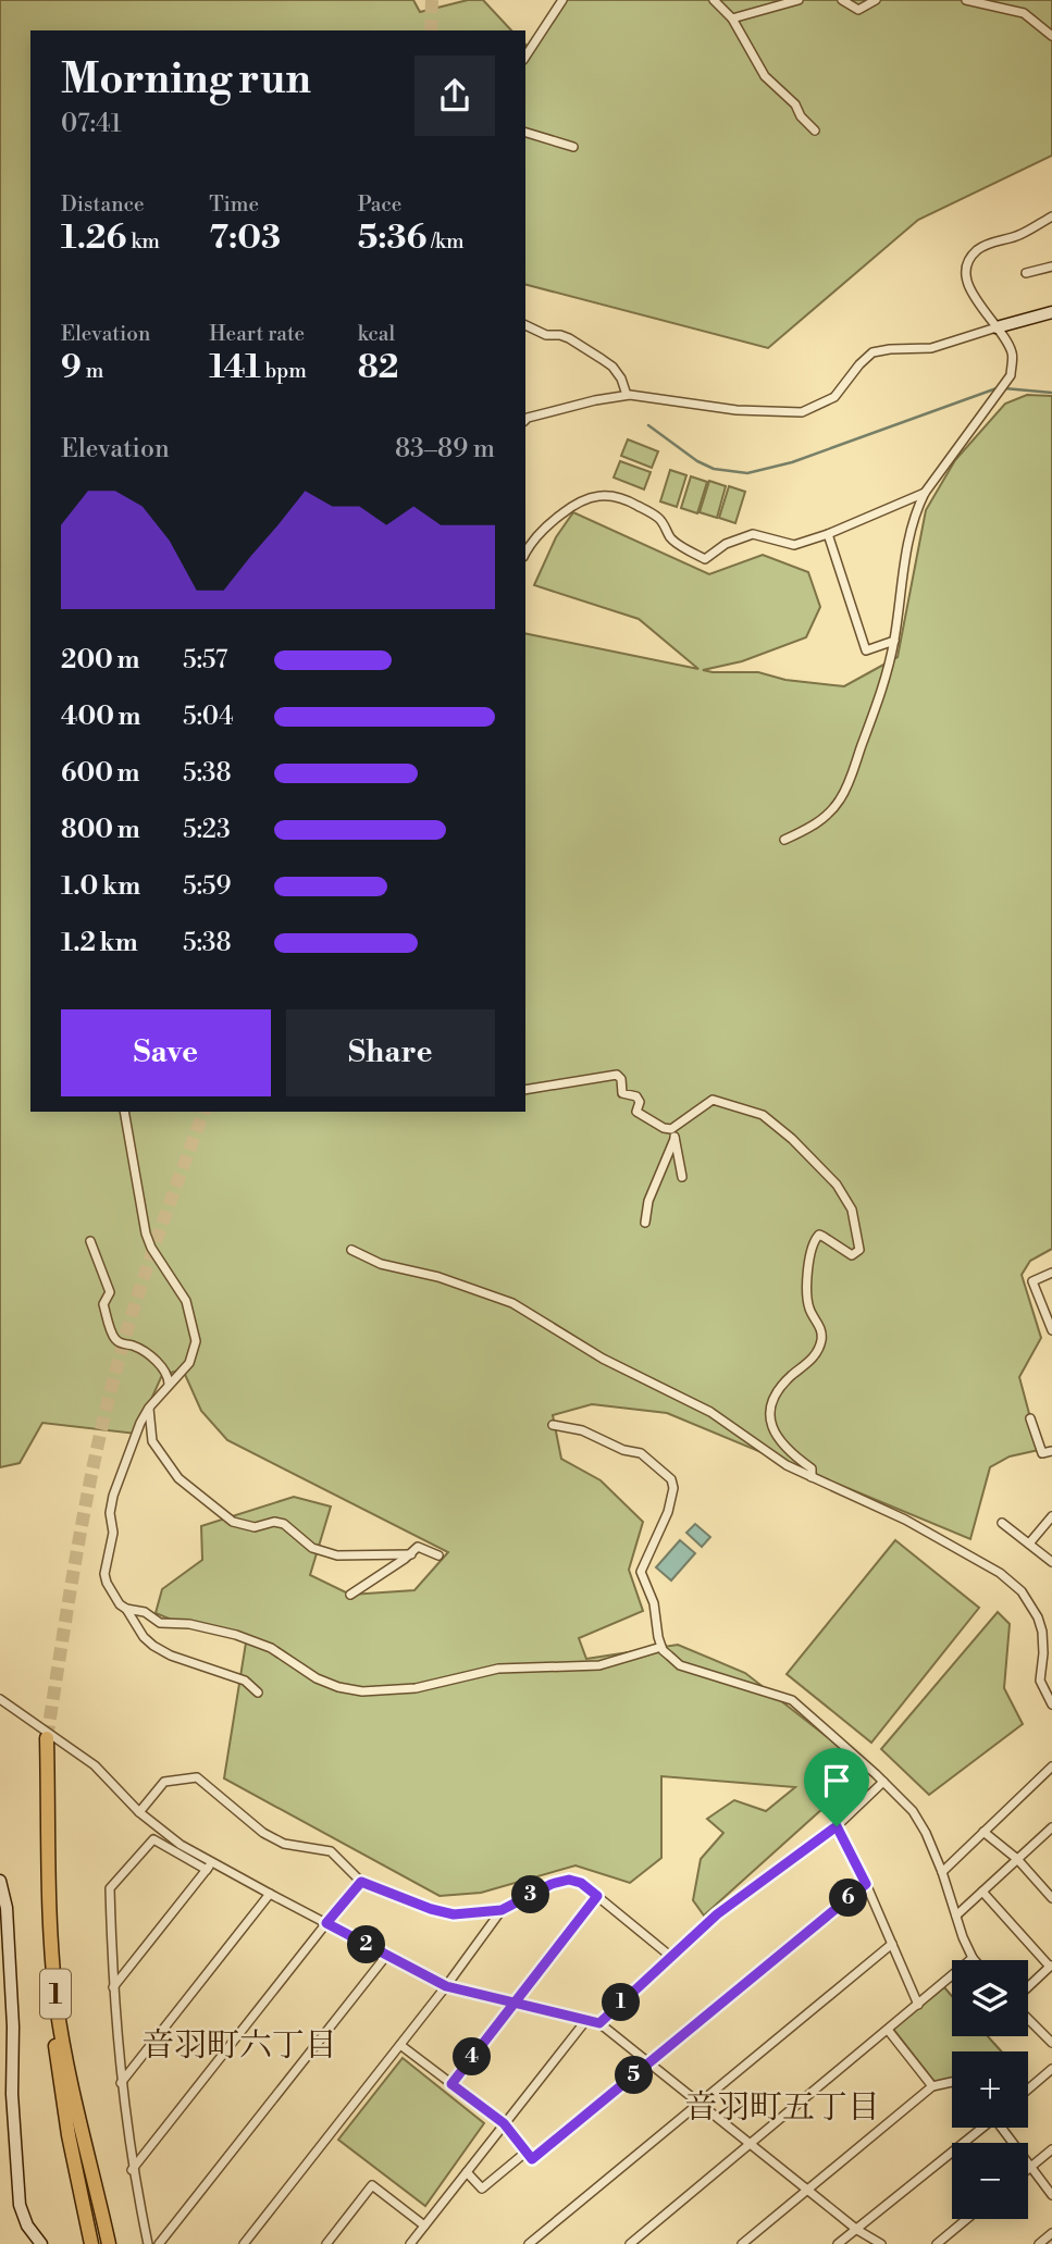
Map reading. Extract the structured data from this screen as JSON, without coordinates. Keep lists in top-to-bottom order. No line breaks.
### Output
{"streets":{"highway":["1"]},"districts":["音羽町六丁目","音羽町五丁目"],"page":{"heading":["Morning run","07:41"],"stats":[["Distance","1.26 km"],["Time","7:03"],["Pace","5:36 /km"],["Elevation","9 m"],["Heart rate","141 bpm"],["kcal","82"]],"chart":["Elevation","83–89 m"],"list":[{"name":"200 m","note":"5:57"},{"name":"400 m","note":"5:04"},{"name":"600 m","note":"5:38"},{"name":"800 m","note":"5:23"},{"name":"1.0 km","note":"5:59"},{"name":"1.2 km","note":"5:38"}],"buttons":["Save","Share"],"pins":["3","6","2","1","4","5"],"map_buttons":["+","−"]}}
